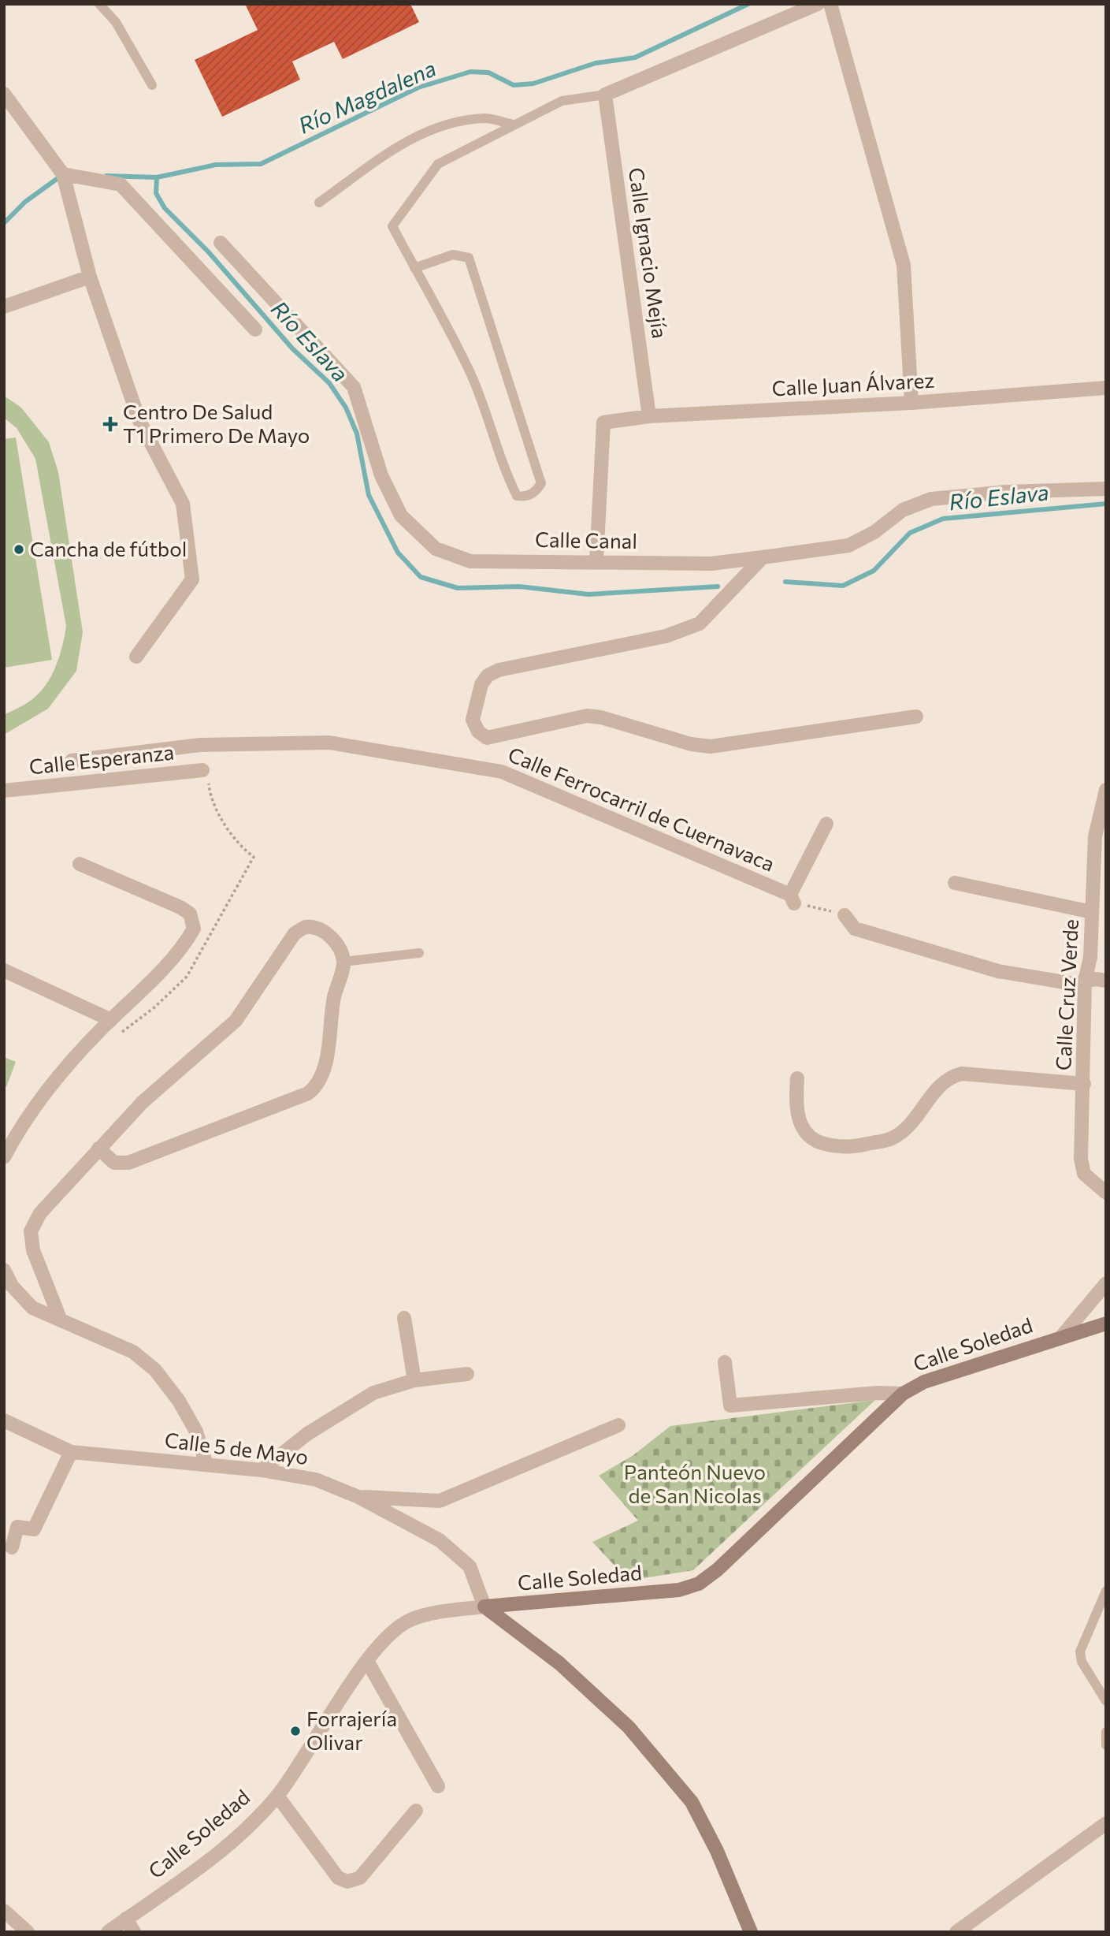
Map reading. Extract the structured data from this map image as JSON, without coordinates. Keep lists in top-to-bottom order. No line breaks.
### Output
{"streets":{"street":["Calle Ignacio Mejía","Calle Juan Álvarez","Calle Canal","Calle Esperanza","Calle Ferrocarril de Cuernavaca","Calle Cruz Verde","Calle Soledad","Calle 5 de Mayo"]},"crossings":[["Calle Ignacio Mejía","Calle Juan Álvarez"],["Calle Juan Álvarez","Calle Canal"],["Calle Soledad","Calle 5 de Mayo"]],"water":["Río Magdalena","Río Eslava"],"parks":["Panteón Nuevo de San Nicolas"],"places":{"health":["Centro De Salud T1 Primero De Mayo"],"other":["Cancha de fútbol","Forrajería Olivar"]}}
